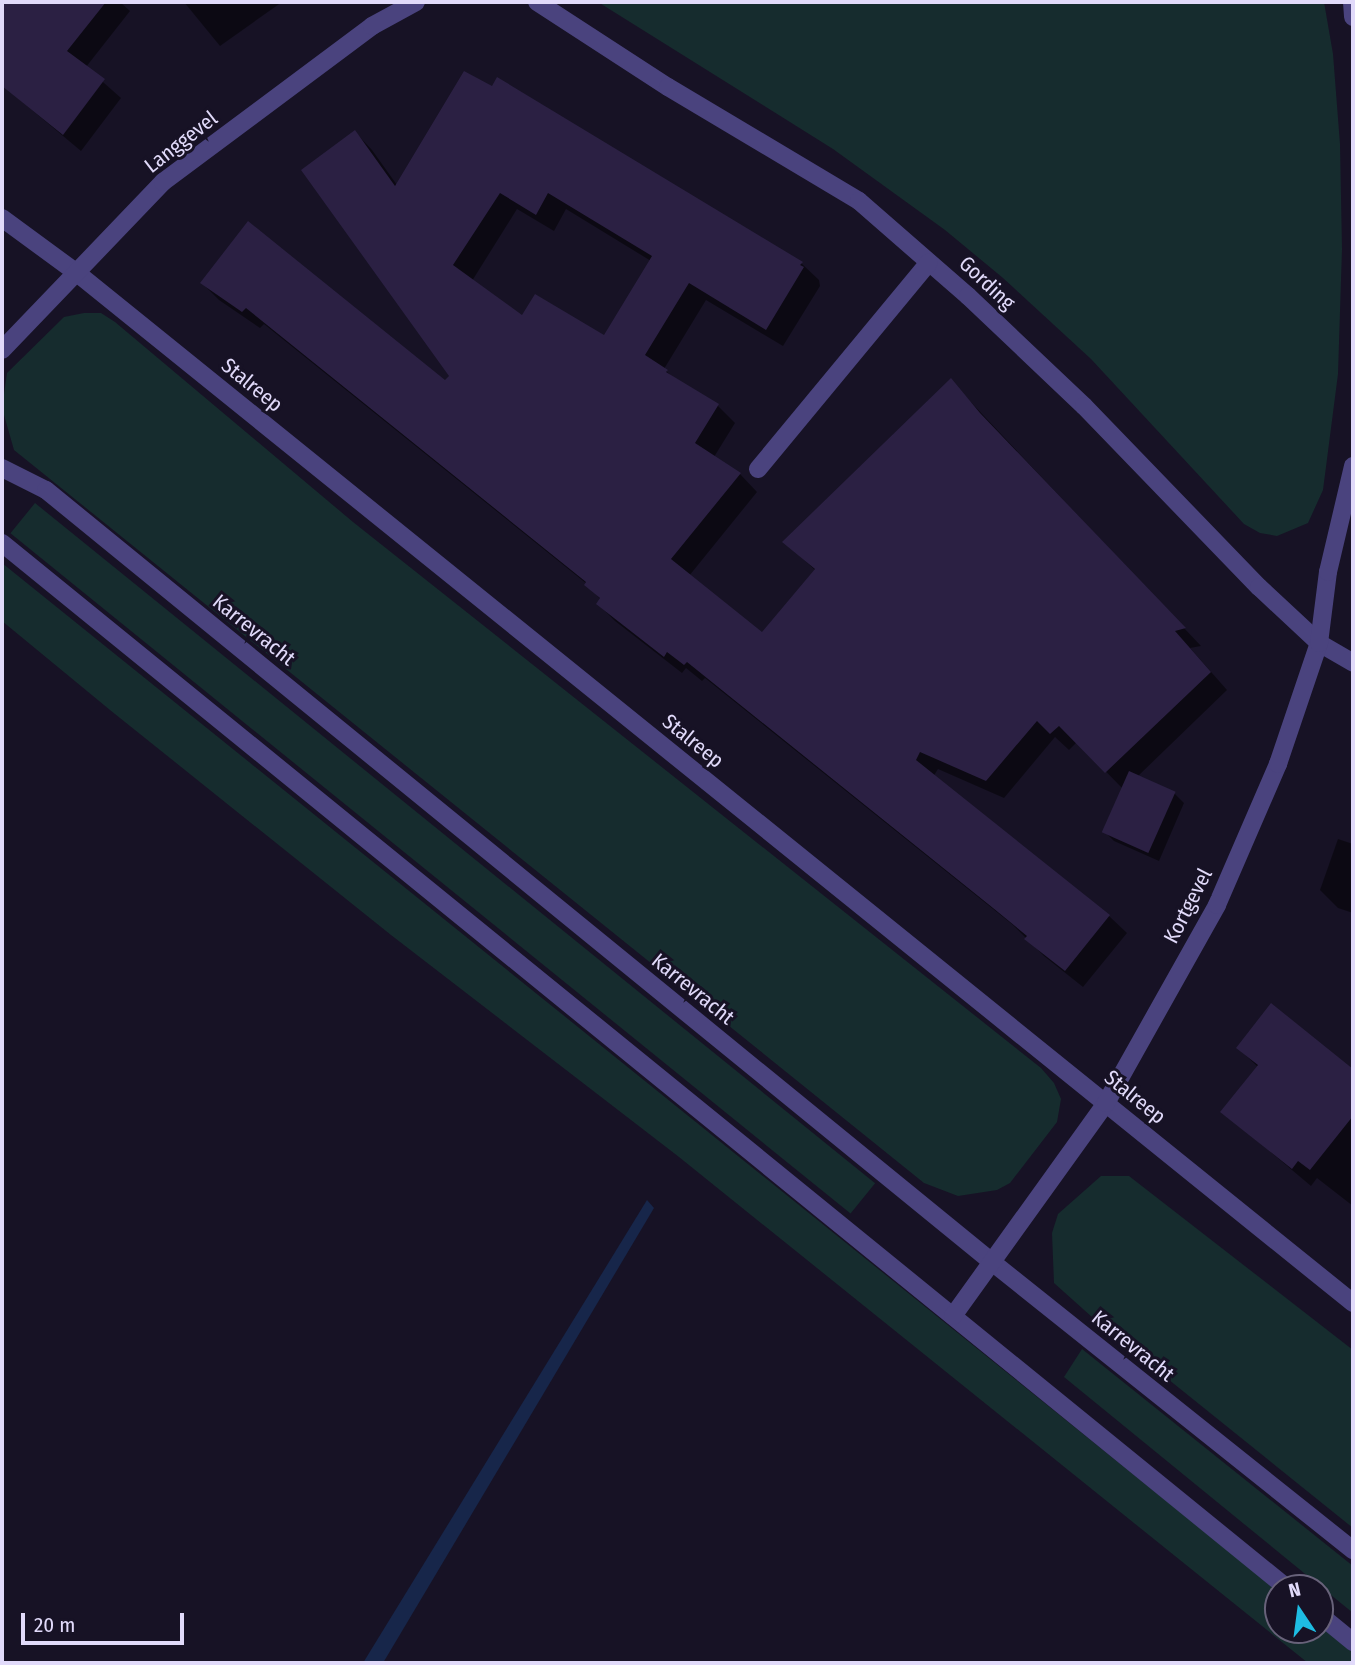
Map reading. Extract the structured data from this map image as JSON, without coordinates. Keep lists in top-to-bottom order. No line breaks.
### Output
{"streets":{"street":["Langgevel","Gording","Stalreep","Karrevracht","Kortgevel"]},"crossings":[["Langgevel","Stalreep"],["Gording","Kortgevel"],["Stalreep","Kortgevel"],["Karrevracht","Kortgevel"]],"scale_bar":"20 m","north":"top"}
